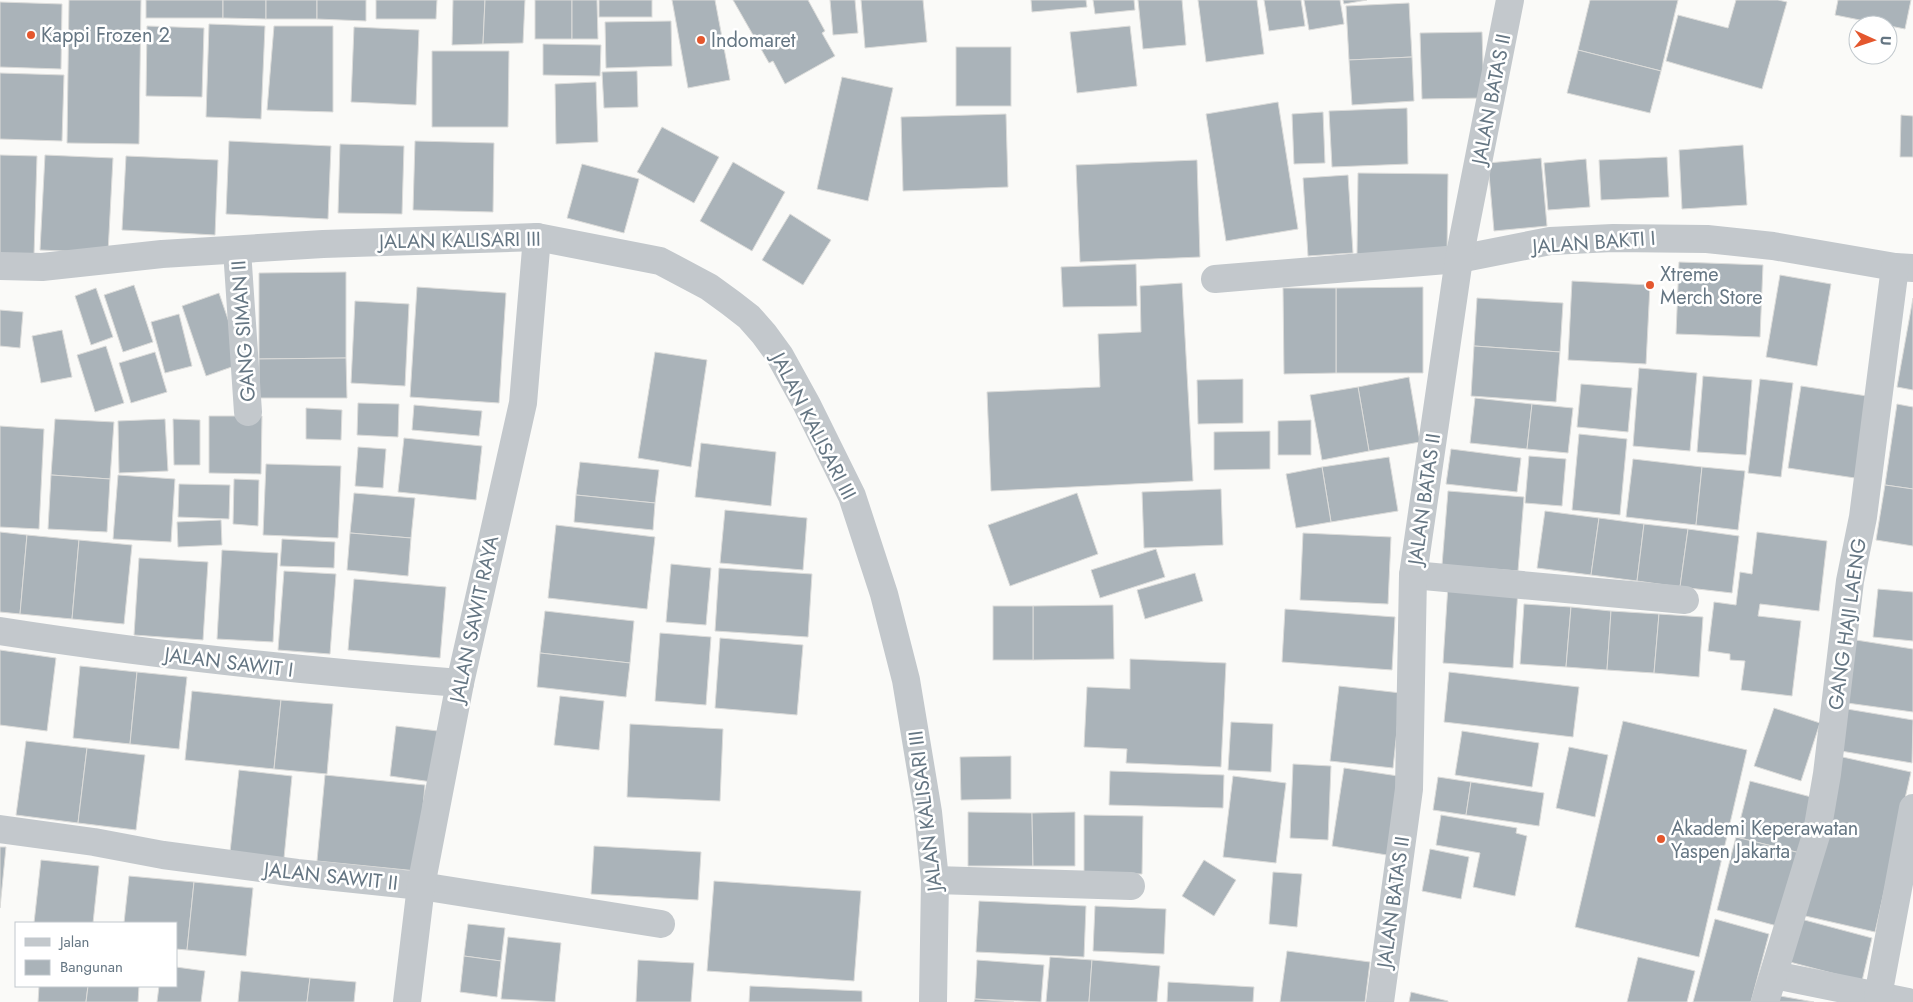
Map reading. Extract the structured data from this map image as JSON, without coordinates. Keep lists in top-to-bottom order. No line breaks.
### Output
{"streets":{"street":["JALAN BATAS II","JALAN KALISARI III","JALAN BAKTI I","GANG SIMAN II","JALAN SAWIT RAYA","GANG HAJI LAENG","JALAN SAWIT I","JALAN SAWIT II"]},"crossings":[["JALAN BATAS II","JALAN BAKTI I"],["JALAN KALISARI III","GANG SIMAN II"],["JALAN KALISARI III","JALAN SAWIT RAYA"],["JALAN BAKTI I","GANG HAJI LAENG"],["JALAN SAWIT RAYA","JALAN SAWIT I"],["JALAN SAWIT RAYA","JALAN SAWIT II"]],"places":["Kappi Frozen 2","Indomaret","Xtreme Merch Store","Akademi Keperawatan Yaspen Jakarta"],"legend":["Jalan","Bangunan"],"north":"right"}
